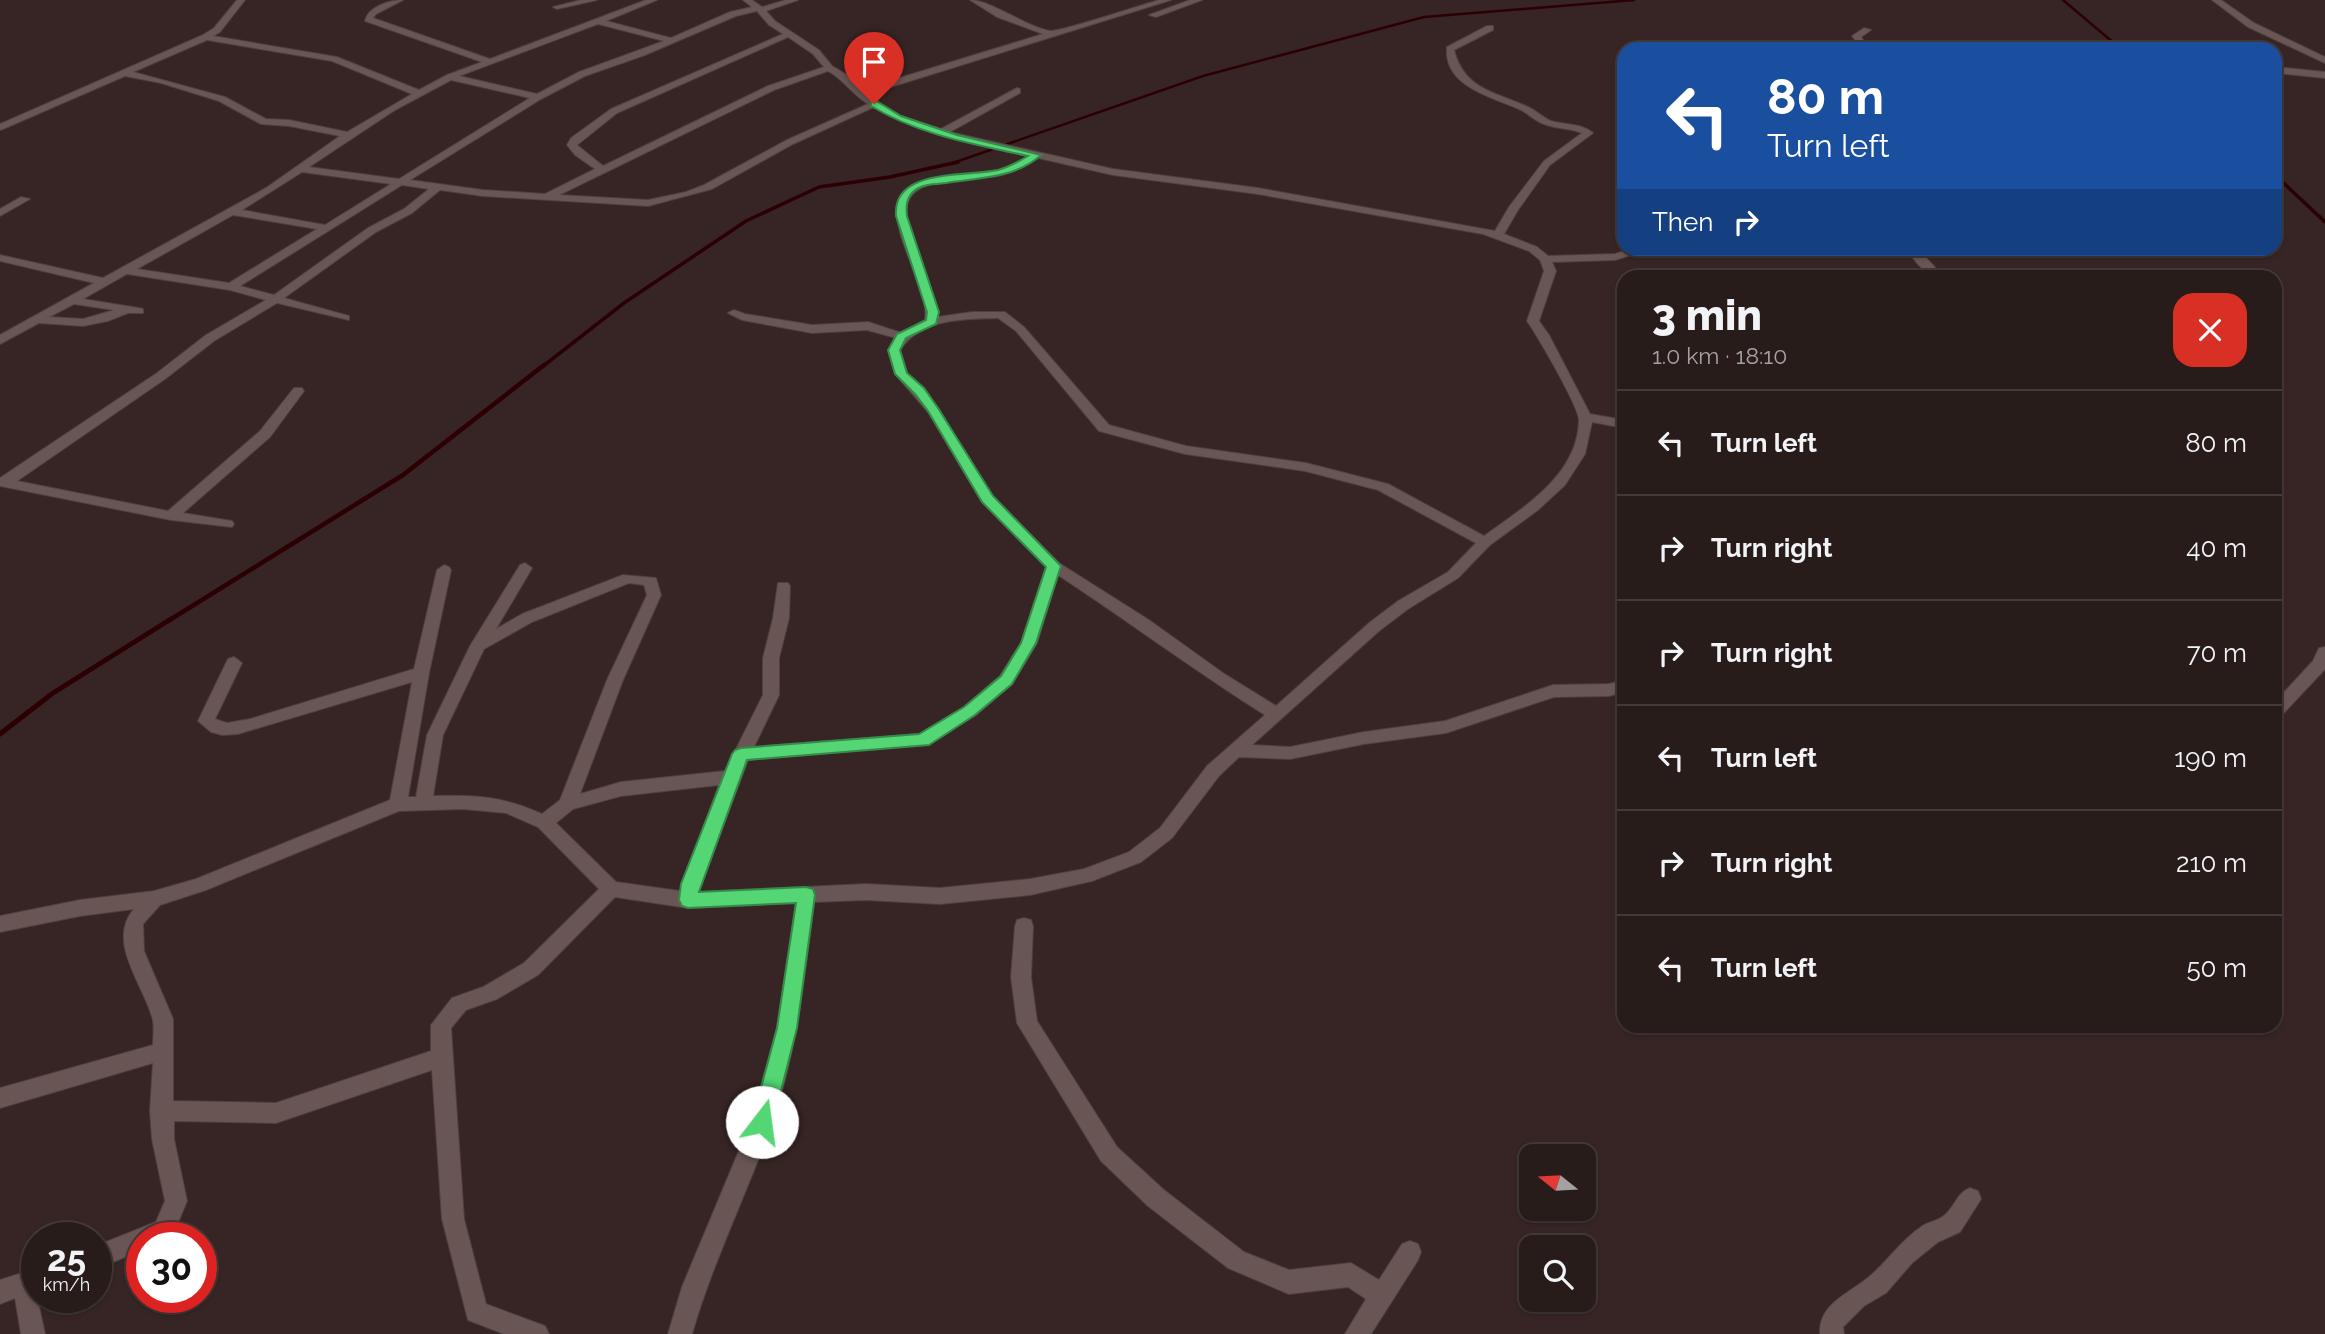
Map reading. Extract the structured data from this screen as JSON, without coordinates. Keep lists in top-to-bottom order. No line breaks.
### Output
{"north":"left","page":{"turn":["80 m","Turn left"],"then":"Then","heading":["3 min","1.0 km · 18:10"],"list":[{"name":"Turn left","value":"80 m"},{"name":"Turn right","value":"40 m"},{"name":"Turn right","value":"70 m"},{"name":"Turn left","value":"190 m"},{"name":"Turn right","value":"210 m"},{"name":"Turn left","value":"50 m"}],"speed":"25 km/h","limit":"30"}}
